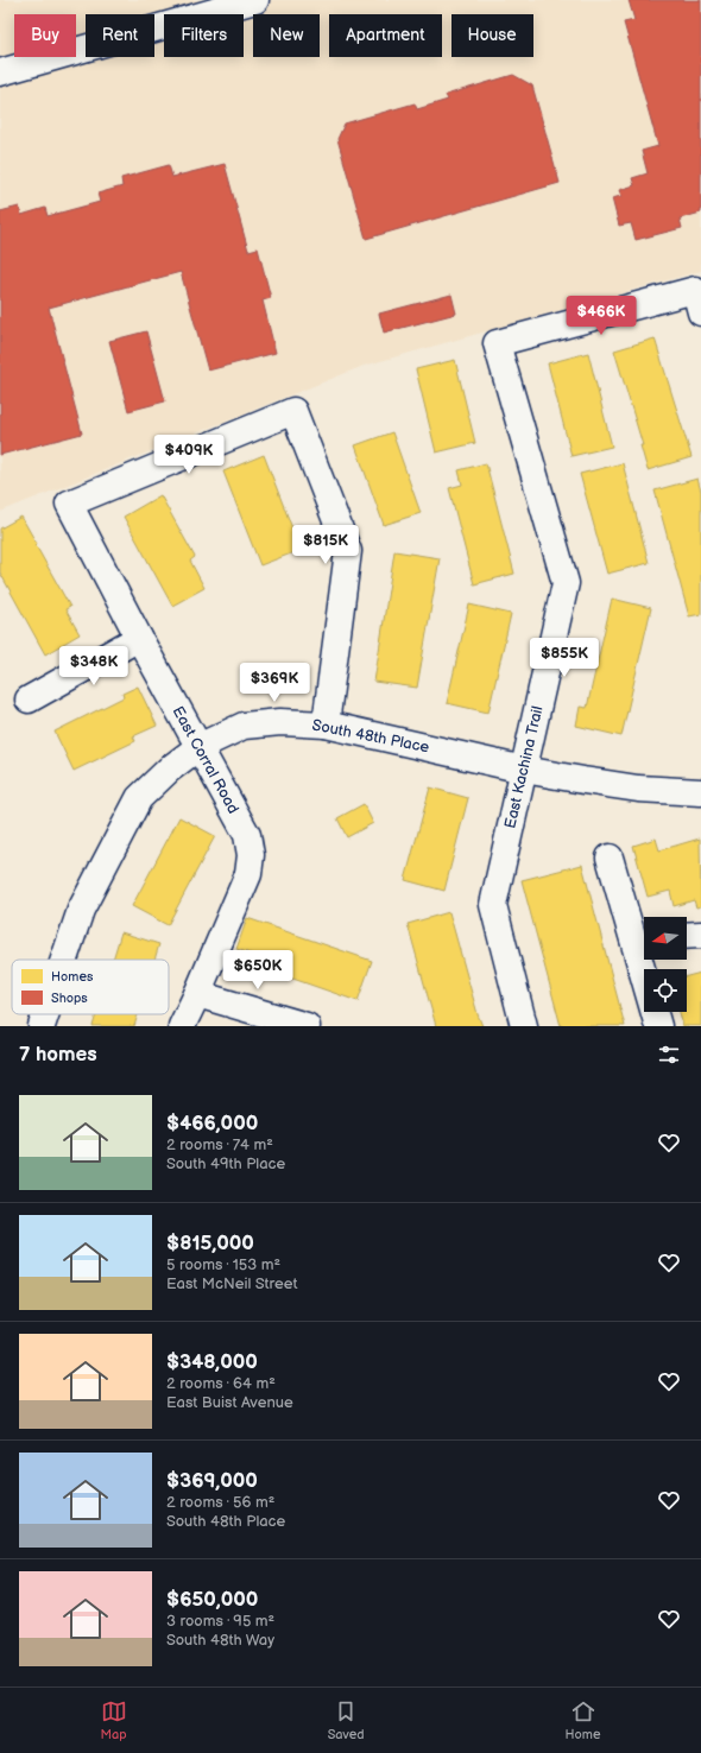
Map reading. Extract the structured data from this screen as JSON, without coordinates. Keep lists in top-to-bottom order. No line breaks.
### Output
{"streets":{"street":["South 48th Place","East Corral Road","East Kachina Trail"]},"crossings":[["South 48th Place","East Corral Road"],["South 48th Place","East Kachina Trail"]],"legend":["Homes","Shops"],"north":"left","page":{"chip":["Buy","Rent","Filters","New","Apartment","House"],"price":["$466K","$409K","$815K","$855K","$348K","$369K","$650K"],"heading":"7 homes","list":[{"name":"$466,000","note":"2 rooms · 74 m² · South 49th Place"},{"name":"$815,000","note":"5 rooms · 153 m² · East McNeil Street"},{"name":"$348,000","note":"2 rooms · 64 m² · East Buist Avenue"},{"name":"$369,000","note":"2 rooms · 56 m² · South 48th Place"},{"name":"$650,000","note":"3 rooms · 95 m² · South 48th Way"}],"tabs":["Map","Saved","Home"]}}
